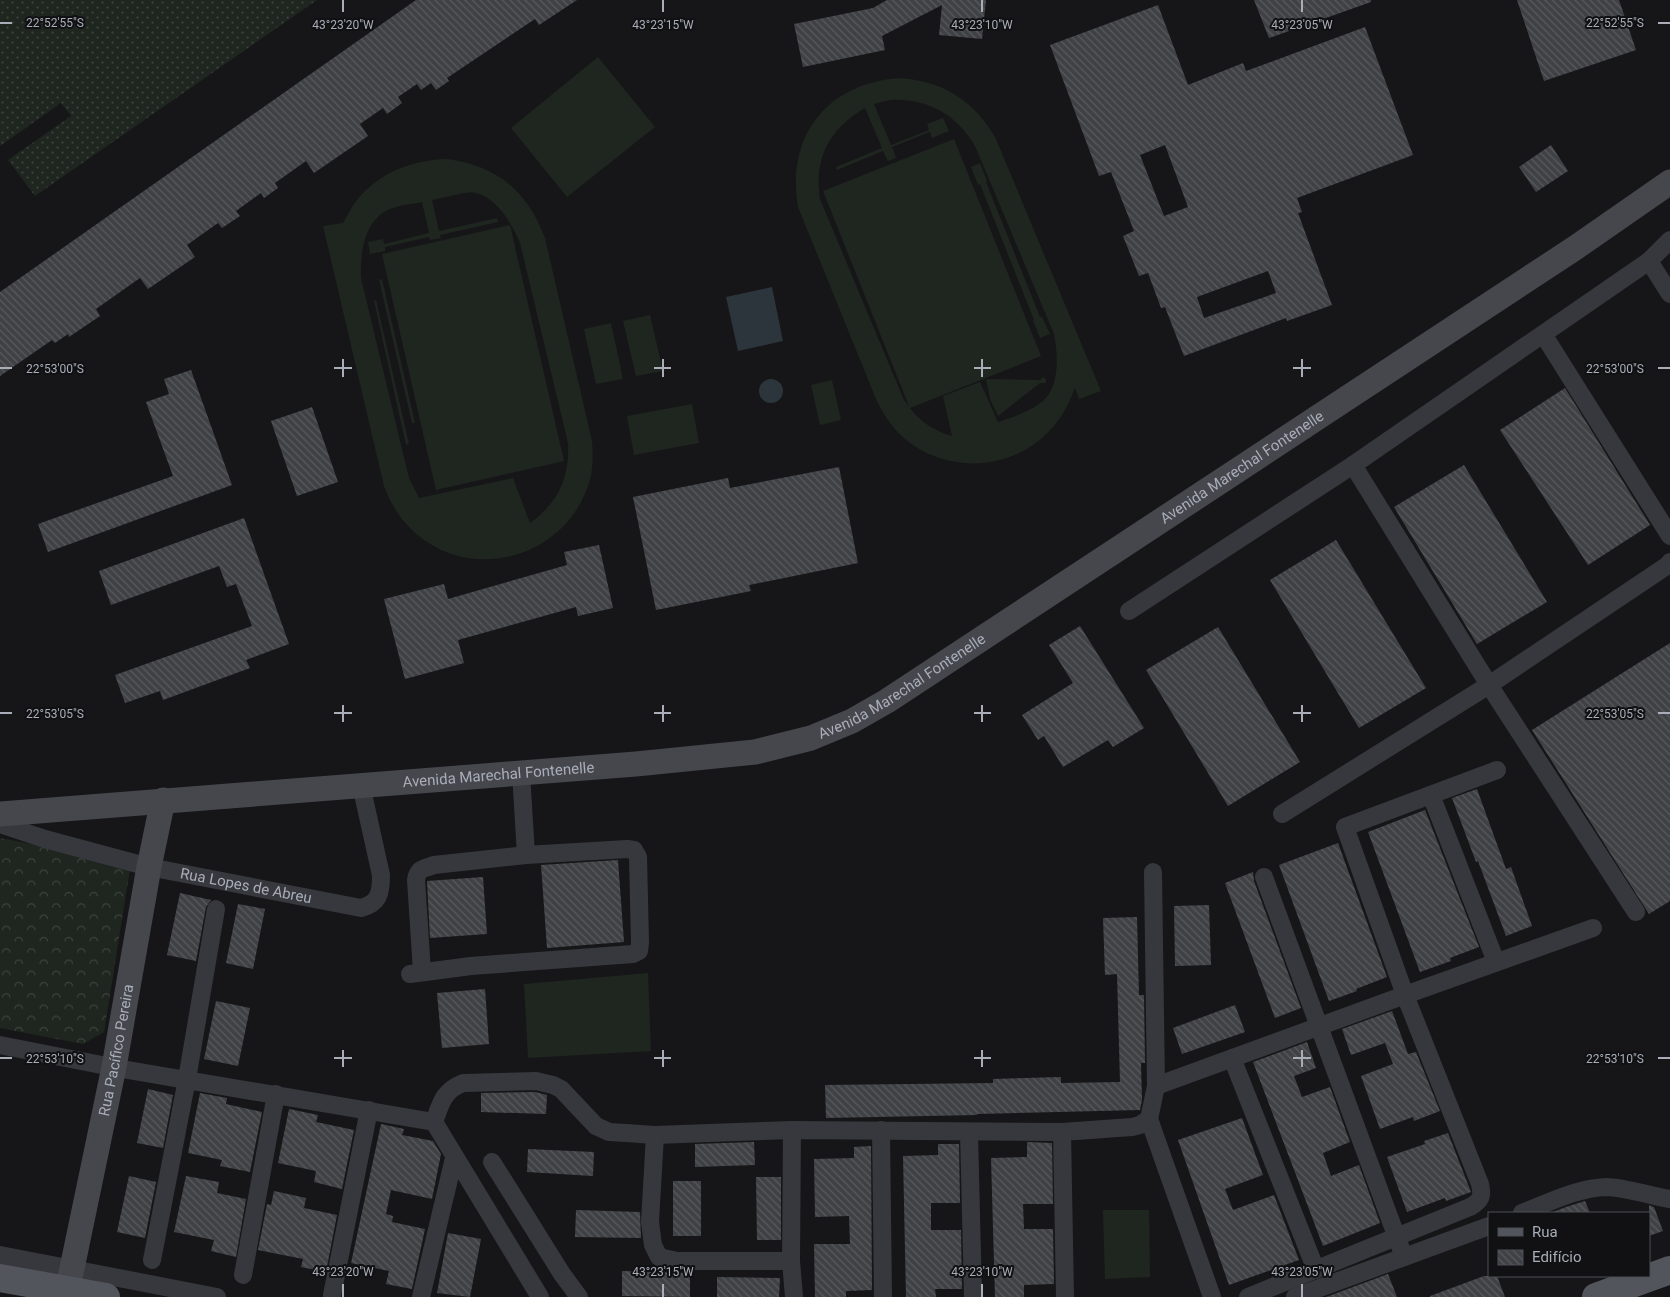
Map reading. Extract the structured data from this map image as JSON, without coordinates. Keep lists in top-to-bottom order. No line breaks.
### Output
{"streets":{"main road":["Avenida Marechal Fontenelle","Rua Pacífico Pereira"],"street":["Rua Lopes de Abreu"]},"crossings":[["Avenida Marechal Fontenelle","Rua Lopes de Abreu"],["Avenida Marechal Fontenelle","Rua Pacífico Pereira"],["Rua Lopes de Abreu","Rua Pacífico Pereira"]],"legend":["Rua","Edifício"],"coordinates":["22°52'55\"S","43°23'20\"W","43°23'15\"W","43°23'10\"W","43°23'05\"W","22°53'00\"S","22°53'05\"S","22°53'10\"S"]}
